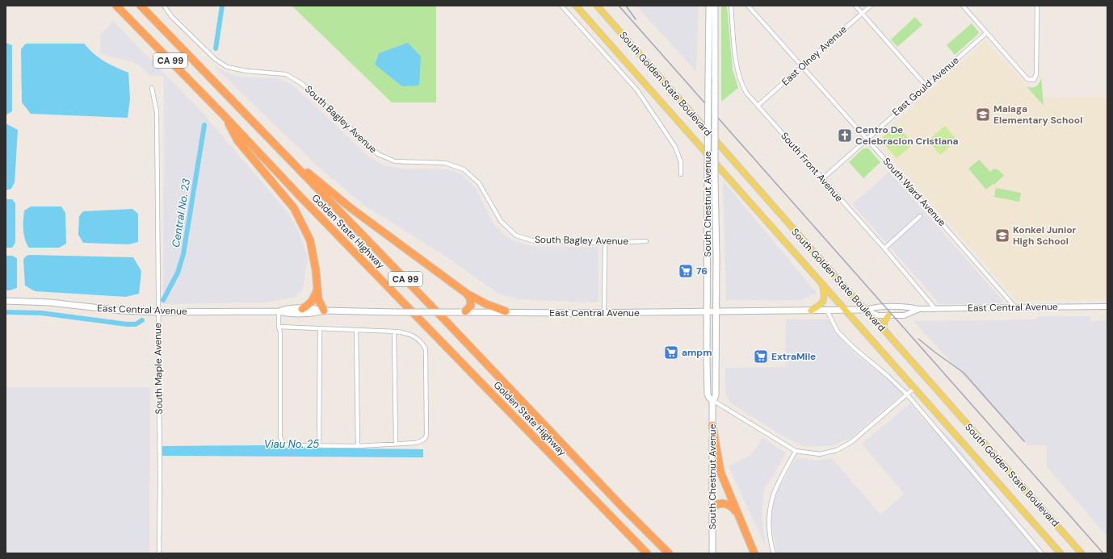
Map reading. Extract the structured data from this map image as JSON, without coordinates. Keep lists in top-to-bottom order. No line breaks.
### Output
{"streets":{"highway":["CA 99","Golden State Highway"],"main road":["South Golden State Boulevard","South Chestnut Avenue","East Central Avenue"],"street":["East Olney Avenue","East Gould Avenue","South Bagley Avenue","South Front Avenue","South Ward Avenue","South Maple Avenue"]},"crossings":[["East Olney Avenue","South Front Avenue"],["East Olney Avenue","South Ward Avenue"],["South Golden State Boulevard","East Central Avenue"],["East Gould Avenue","South Front Avenue"],["East Gould Avenue","South Ward Avenue"],["South Front Avenue","East Central Avenue"],["South Ward Avenue","East Central Avenue"],["South Chestnut Avenue","East Central Avenue"],["East Central Avenue","South Maple Avenue"]],"water":["Central No. 23","Viau No. 25"],"places":{"school or university":["Malaga Elementary School","Konkel Junior High School"],"church":["Centro De Celebracion Cristiana"],"supermarket":["76","ampm","ExtraMile"]}}
